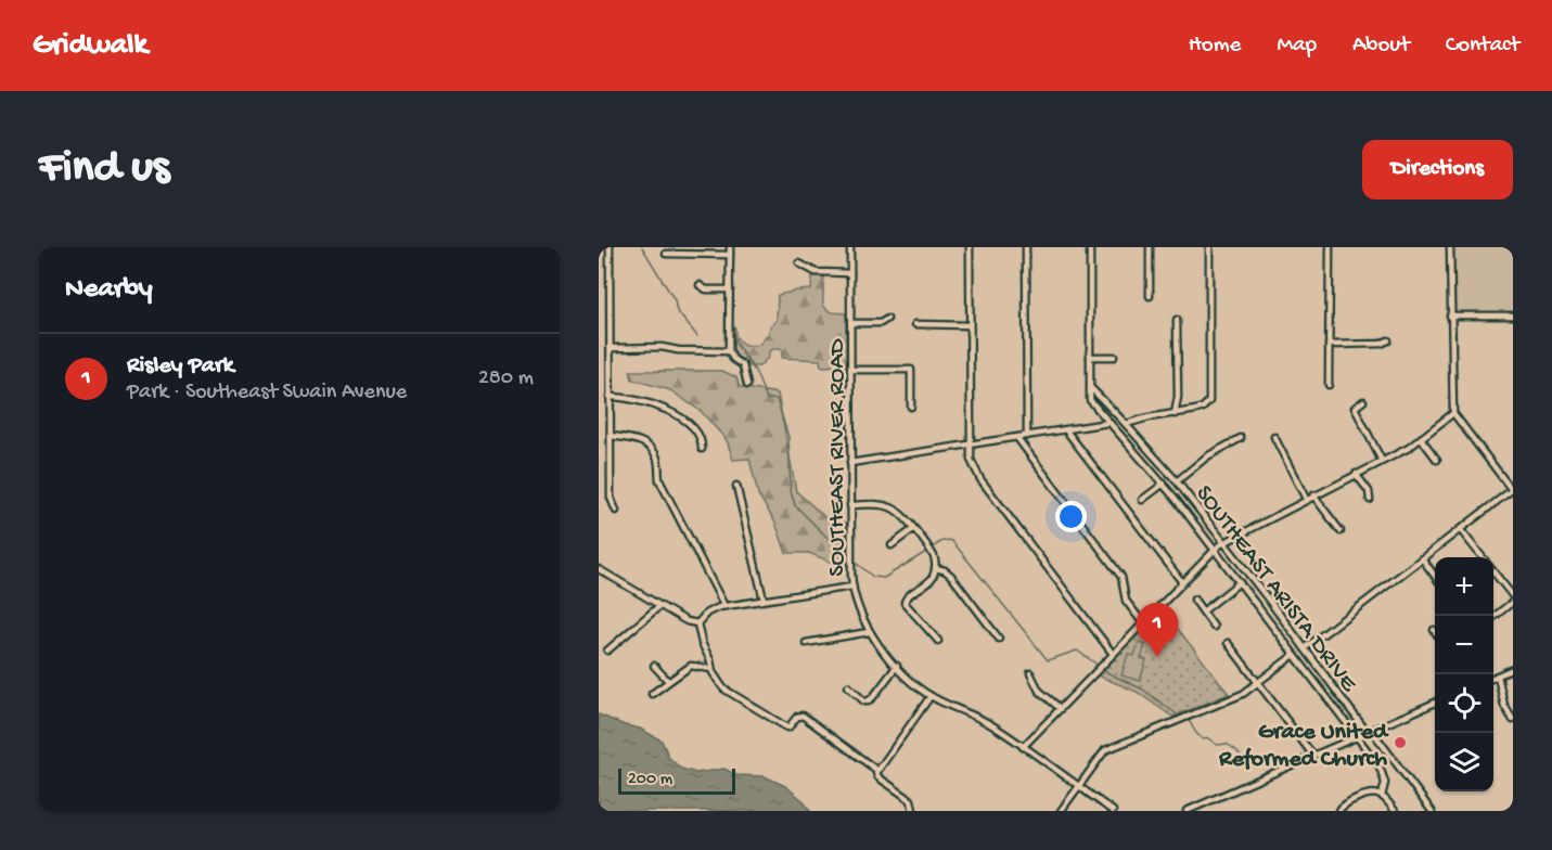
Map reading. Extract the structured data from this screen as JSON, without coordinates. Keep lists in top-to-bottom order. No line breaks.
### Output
{"streets":{"street":["SOUTHEAST RIVER ROAD","SOUTHEAST ARISTA DRIVE"]},"places":["Grace United Reformed Church"],"scale_bar":"200 m","page":{"header":"Gridwalk","nav":["Home","Map","About","Contact"],"buttons":"Directions","title":"Find us","heading":"Nearby","list":[{"mark":"1","name":"Risley Park","note":"Park · Southeast Swain Avenue","value":"280 m"}],"map_buttons":["+","−"],"pins":"1","scale":"200 m"}}
